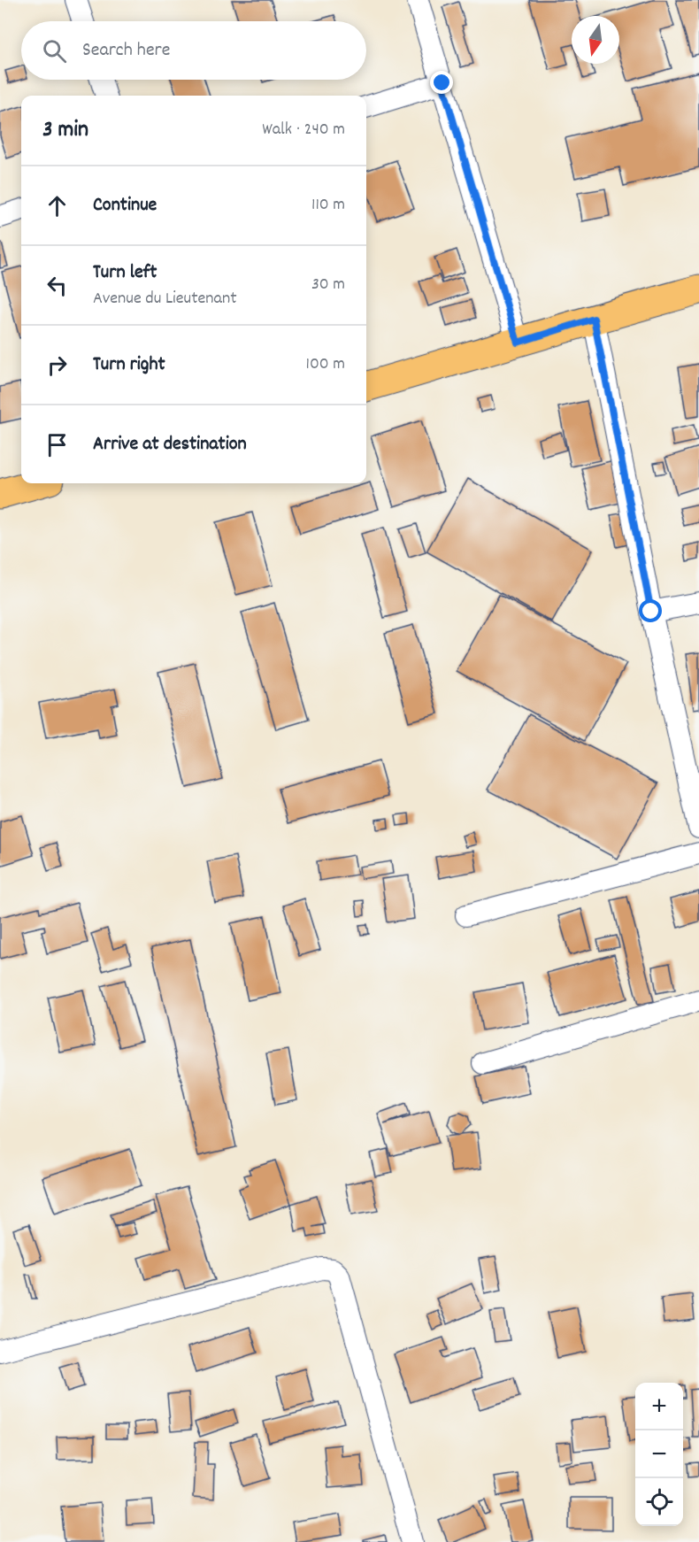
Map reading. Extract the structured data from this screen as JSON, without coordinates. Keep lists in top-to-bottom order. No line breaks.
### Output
{"north":"bottom","page":{"search":"Search here","heading":["3 min","Walk · 240 m"],"list":[["Continue","110 m"],["Turn left","Avenue du Lieutenant","30 m"],["Turn right","100 m"],"Arrive at destination"],"map_buttons":["+","−"]}}
